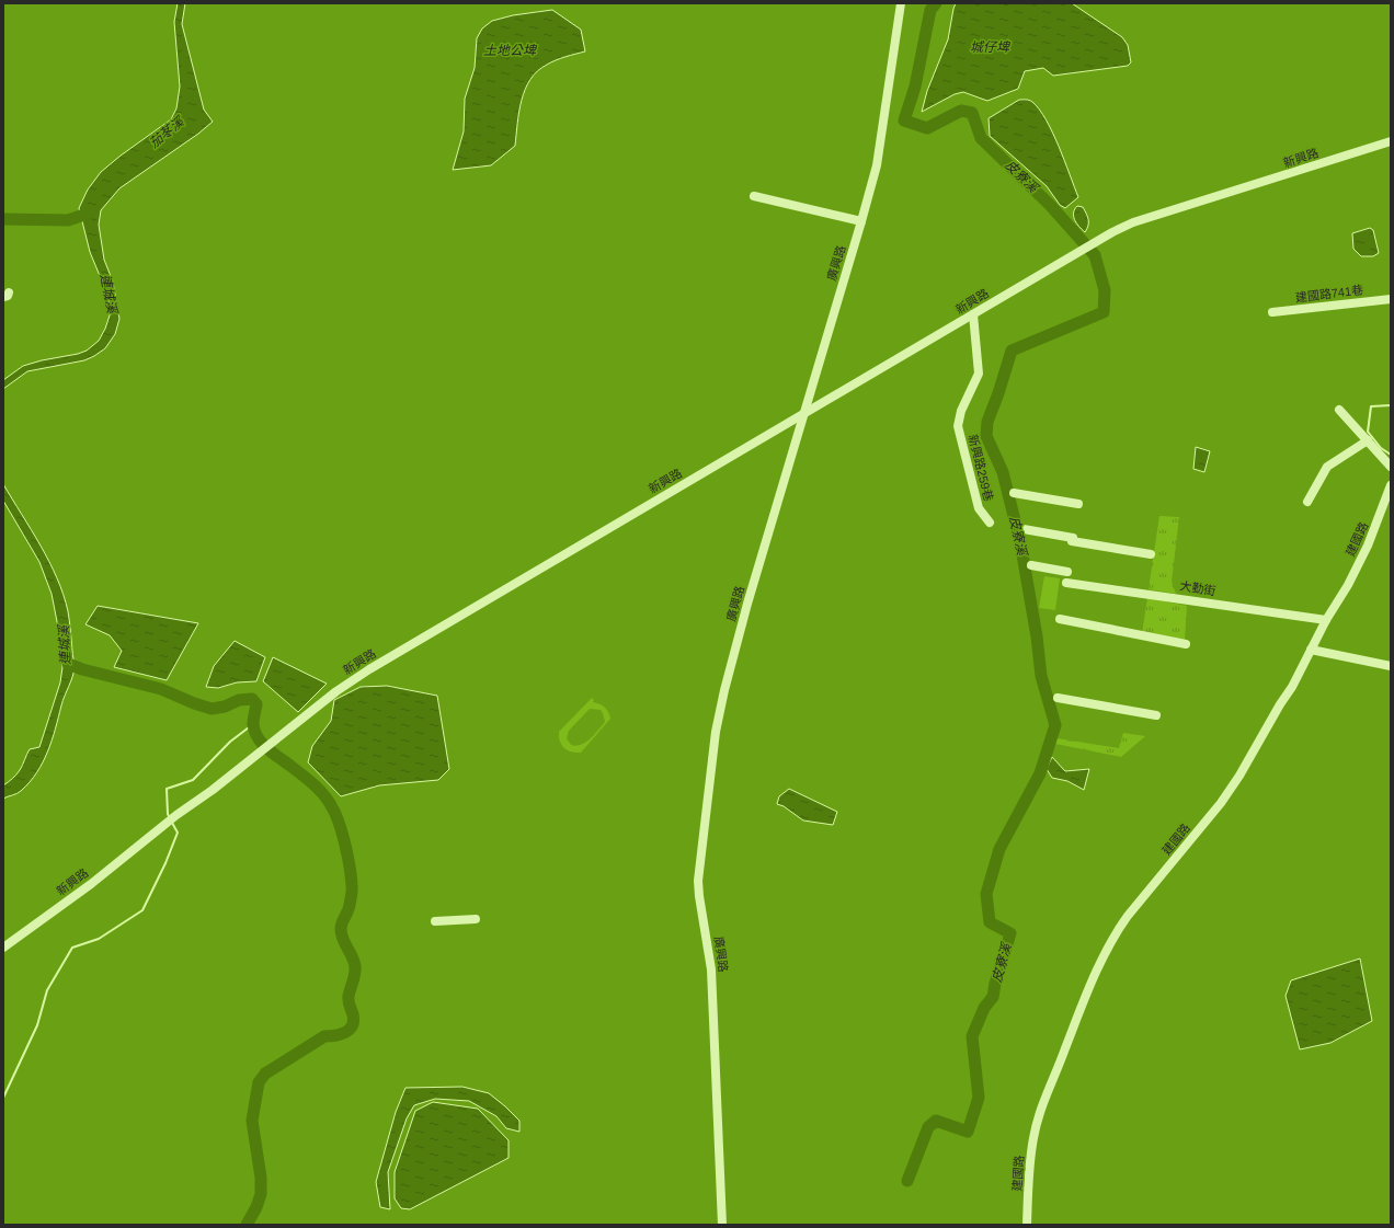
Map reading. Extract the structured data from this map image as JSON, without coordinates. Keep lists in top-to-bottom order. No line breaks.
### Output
{"streets":{"street":["新興路","廣興路","建國路741巷","新興路259巷","建國路","大勤街"]},"crossings":[["新興路","廣興路"],["新興路","新興路259巷"],["建國路","大勤街"]],"water":["城仔埤","土地公埤","茄苳溪","皮寮溪","連城溪"]}
